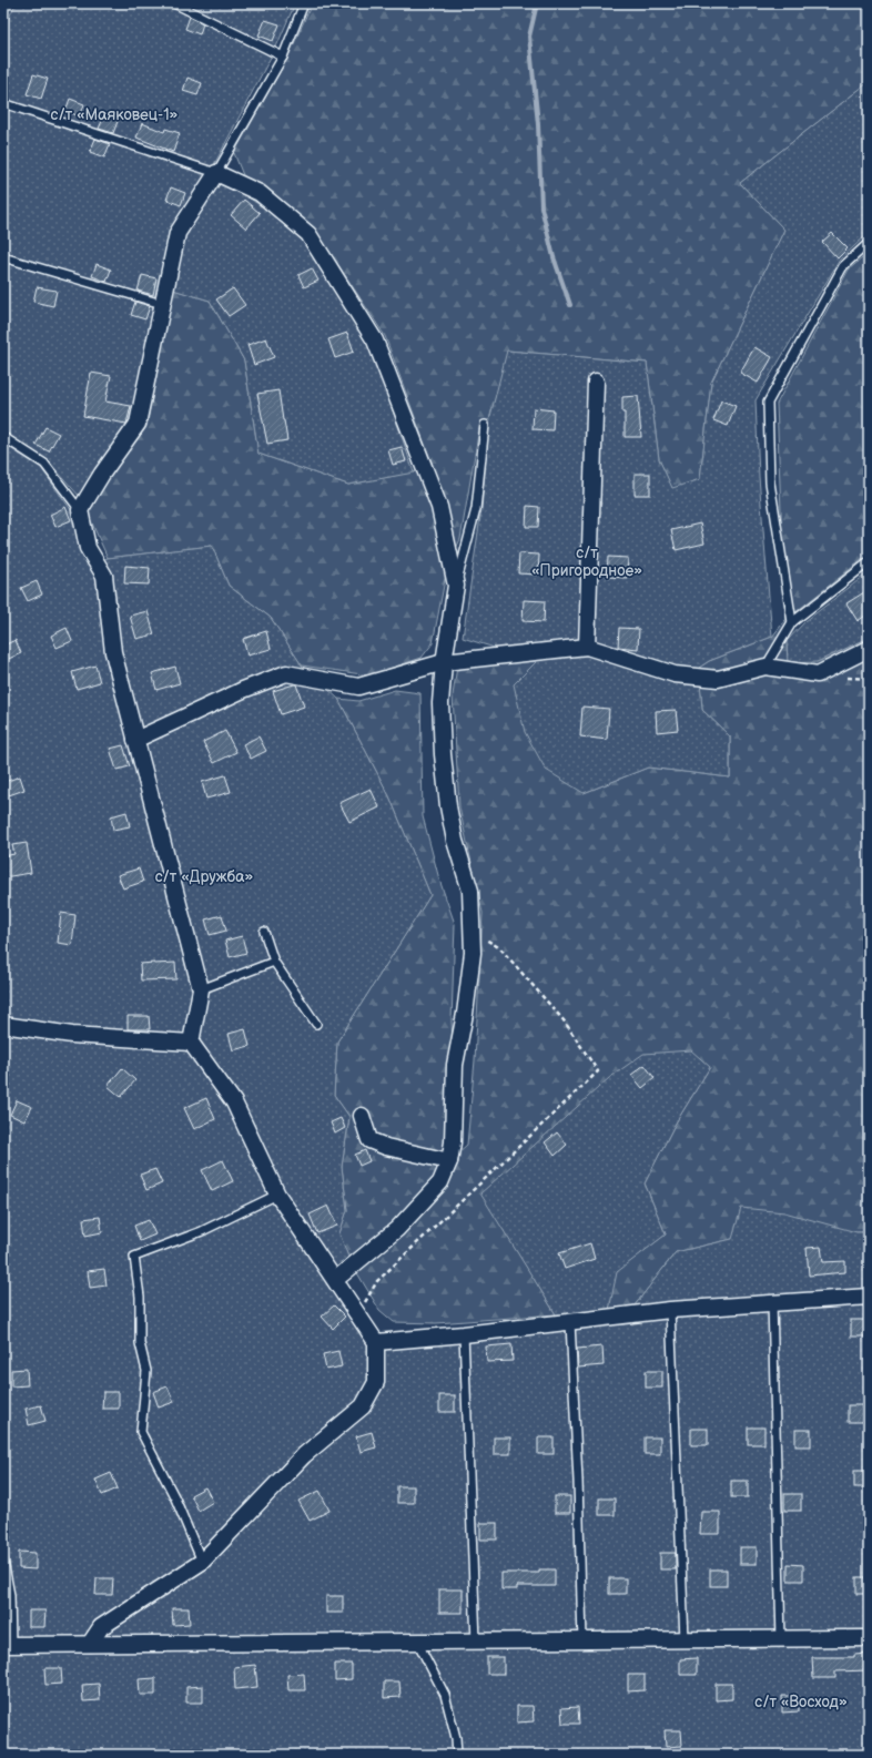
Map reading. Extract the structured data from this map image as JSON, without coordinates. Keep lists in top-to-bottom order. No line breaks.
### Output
{"parks":["с/т «Маяковец-1»","с/т «Пригородное»","с/т «Дружба»","с/т «Восход»"]}
